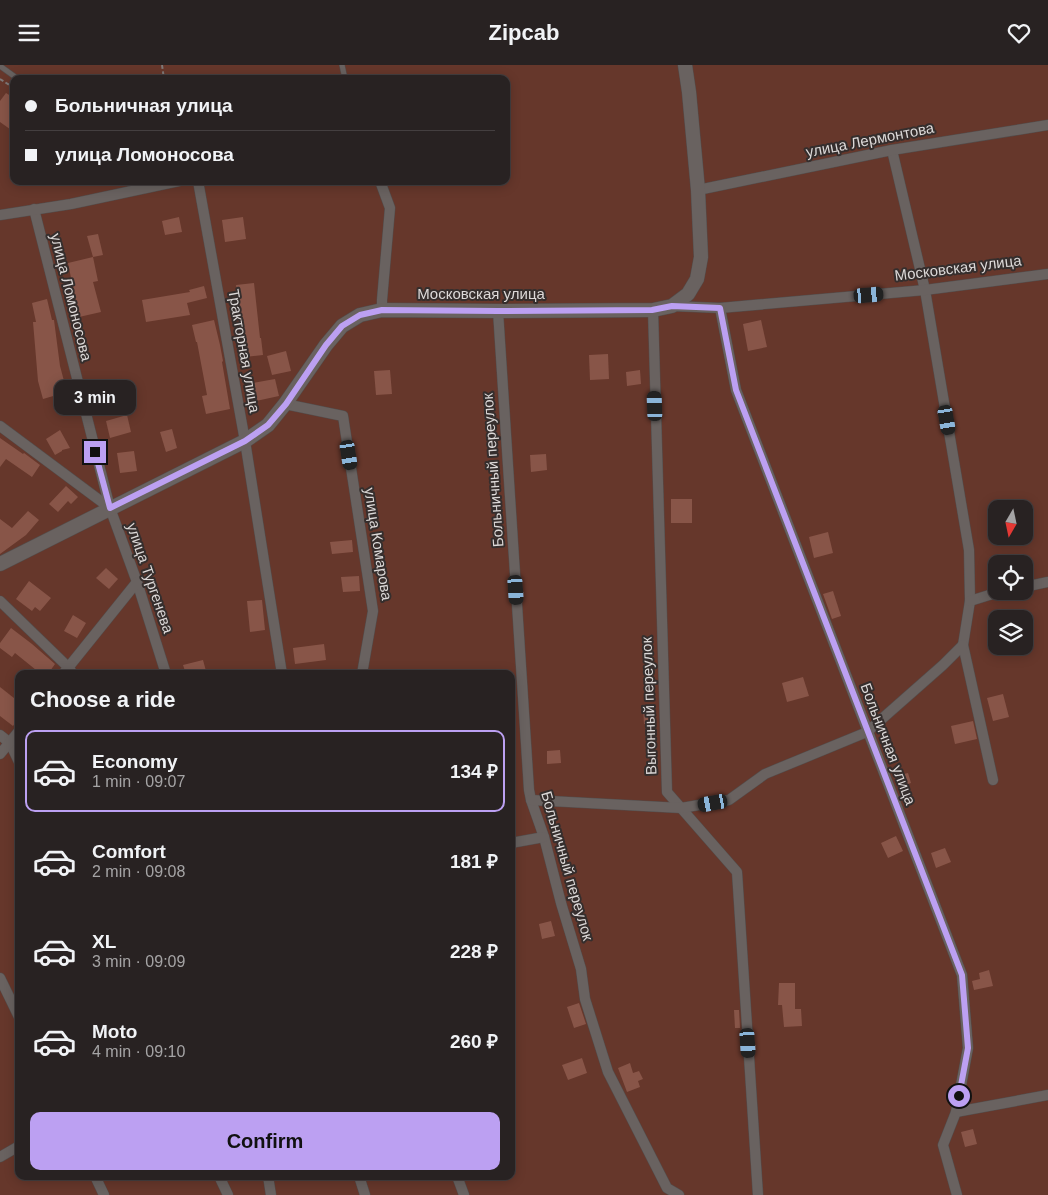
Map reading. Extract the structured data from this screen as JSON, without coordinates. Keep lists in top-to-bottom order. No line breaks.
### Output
{"streets":{"street":["улица Лермонтова","Московская улица","улица Ломоносова","Тракторная улица","Больничный переулок","улица Комарова","улица Тургенева","Выгонный переулок","Больничная улица"]},"crossings":[["Московская улица","улица Ломоносова"],["Московская улица","Тракторная улица"],["Московская улица","Больничный переулок"],["Московская улица","улица Комарова"],["Московская улица","улица Тургенева"],["Московская улица","Выгонный переулок"],["Московская улица","Больничная улица"],["улица Ломоносова","улица Тургенева"]],"north":"bottom","page":{"header":"Zipcab","banner":["Больничная улица","улица Ломоносова"],"bubble":"3 min","heading":"Choose a ride","list":[{"name":"Economy","note":"1 min · 09:07","value":"134 ₽"},{"name":"Comfort","note":"2 min · 09:08","value":"181 ₽"},{"name":"XL","note":"3 min · 09:09","value":"228 ₽"},{"name":"Moto","note":"4 min · 09:10","value":"260 ₽"}],"buttons":"Confirm"}}
